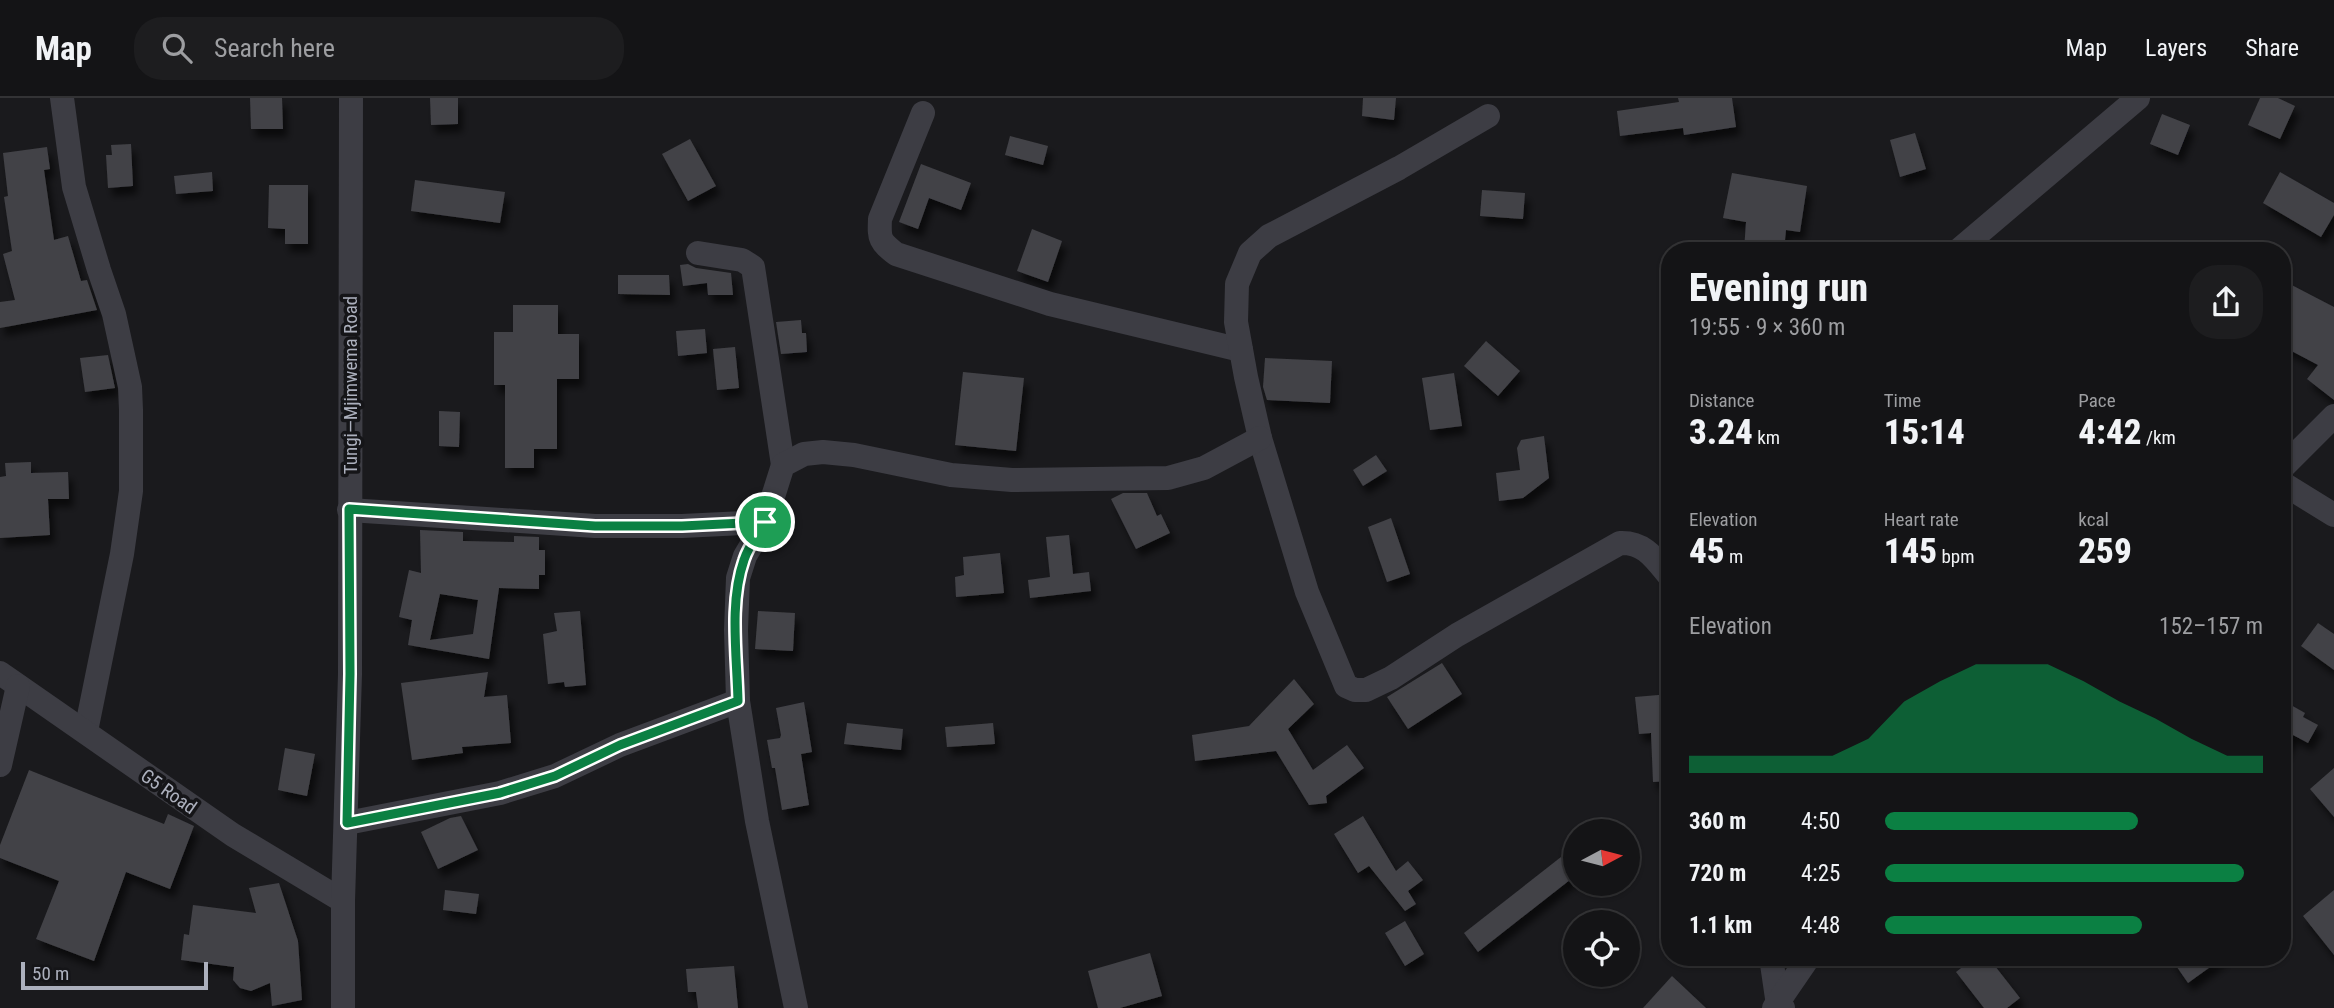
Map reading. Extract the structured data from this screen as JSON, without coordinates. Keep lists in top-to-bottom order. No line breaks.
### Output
{"streets":{"street":["Tungi—Mjimwema Road","G5 Road"]},"crossings":[["Tungi—Mjimwema Road","G5 Road"]],"scale_bar":"50 m","north":"right","page":{"header":"Map","search":"Search here","nav":["Map","Layers","Share"],"heading":["Evening run","19:55 · 9 × 360 m"],"stats":[["Distance","3.24 km"],["Time","15:14"],["Pace","4:42 /km"],["Elevation","45 m"],["Heart rate","145 bpm"],["kcal","259"]],"chart":["Elevation","152–157 m"],"list":[{"name":"360 m","note":"4:50"},{"name":"720 m","note":"4:25"},{"name":"1.1 km","note":"4:48"}],"scale":"50 m"}}
